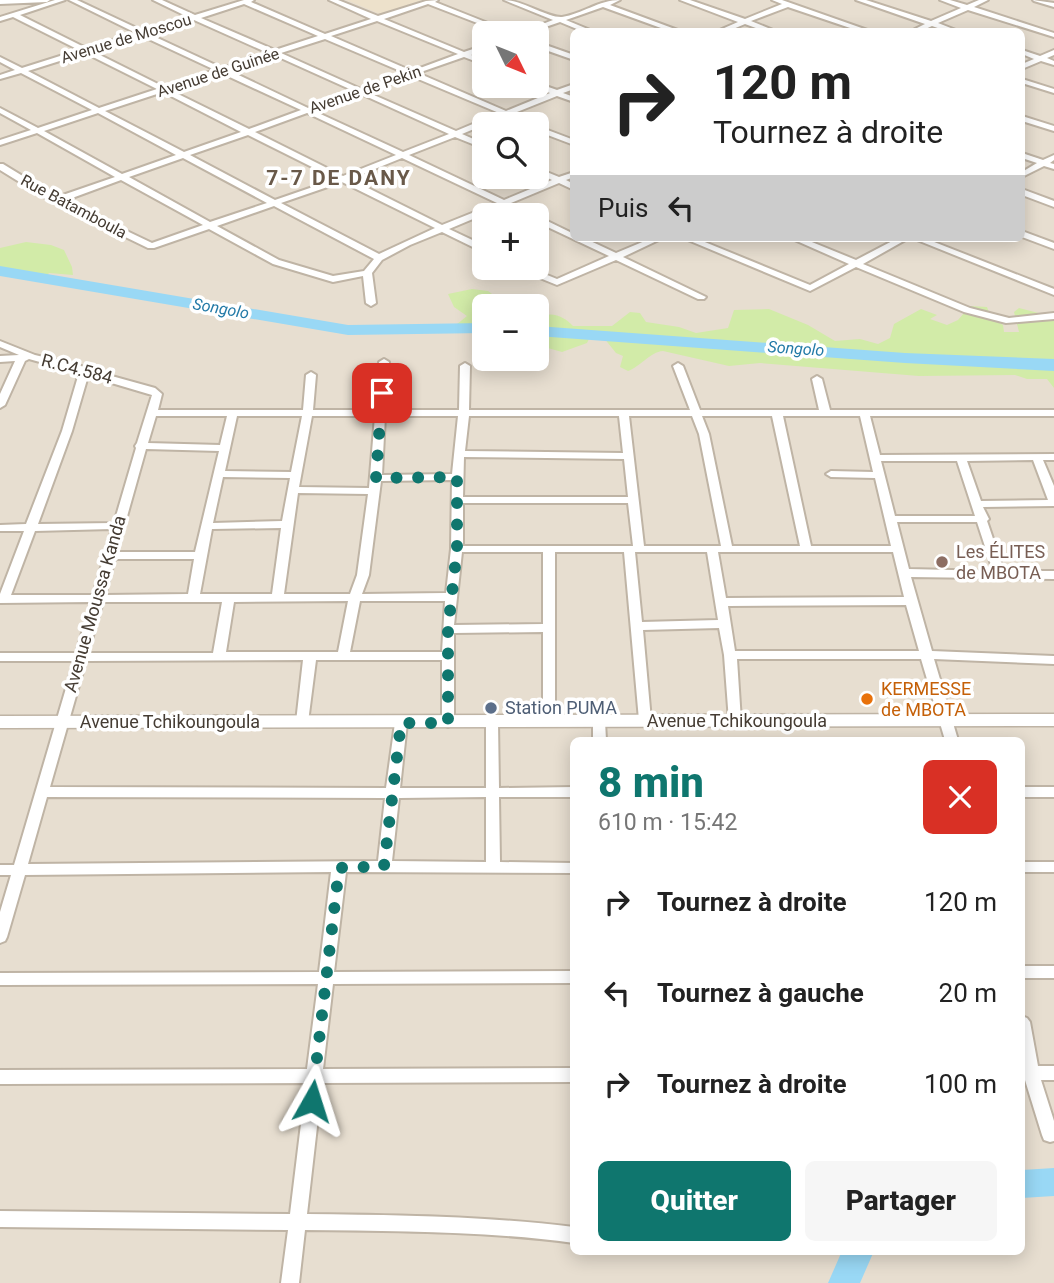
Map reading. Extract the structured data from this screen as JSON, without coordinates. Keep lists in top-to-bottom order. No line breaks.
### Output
{"streets":{"street":["Avenue de Moscou","Avenue de Guinée","Avenue de Pekin","Rue Batamboula","R.C4.584","Avenue Moussa Kanda","Avenue Tchikoungoula"]},"crossings":[["Avenue de Pekin","Rue Batamboula"],["R.C4.584","Avenue Moussa Kanda"],["Avenue Moussa Kanda","Avenue Tchikoungoula"]],"districts":["7-7 DE DANY"],"water":["Songolo"],"places":["Les ÉLITES de MBOTA","KERMESSE de MBOTA","Station PUMA"],"north":"bottom right","page":{"map_buttons":["+","−"],"turn":["120 m","Tournez à droite"],"then":"Puis","heading":["8 min","610 m · 15:42"],"list":[{"name":"Tournez à droite","value":"120 m"},{"name":"Tournez à gauche","value":"20 m"},{"name":"Tournez à droite","value":"100 m"}],"buttons":["Quitter","Partager"]}}
